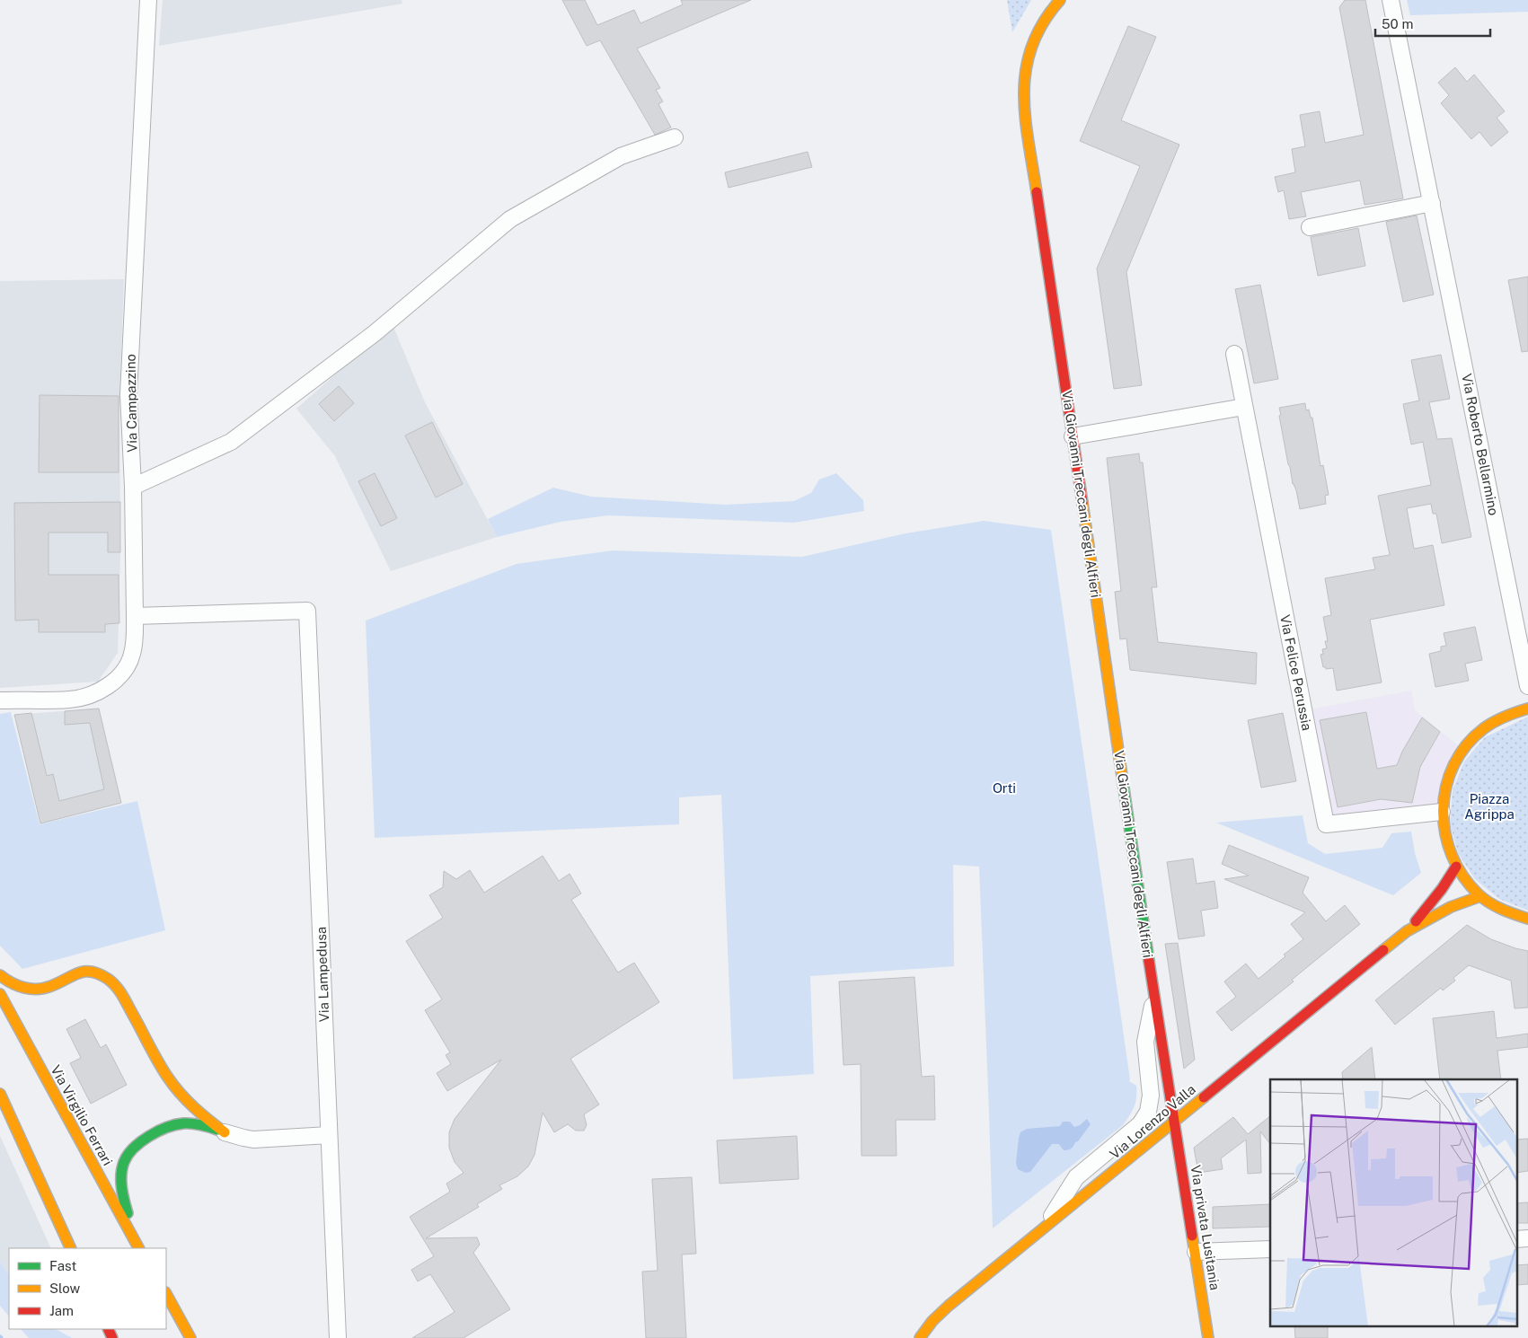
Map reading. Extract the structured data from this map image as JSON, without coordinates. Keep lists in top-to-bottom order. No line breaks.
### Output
{"streets":{"main road":["Via Giovanni Treccani degli Alfieri","Via Virgilio Ferrari","Via Lorenzo Valla","Via privata Lusitania"],"street":["Via Campazzino","Via Roberto Bellarmino","Via Felice Perussia","Via Lampedusa"]},"crossings":[["Via Campazzino","Via Lampedusa"],["Via Giovanni Treccani degli Alfieri","Via Lorenzo Valla"],["Via Giovanni Treccani degli Alfieri","Via privata Lusitania"],["Via Lorenzo Valla","Via privata Lusitania"]],"parks":["Orti","Piazza Agrippa"],"legend":["Fast","Slow","Jam"],"scale_bar":"50 m"}
